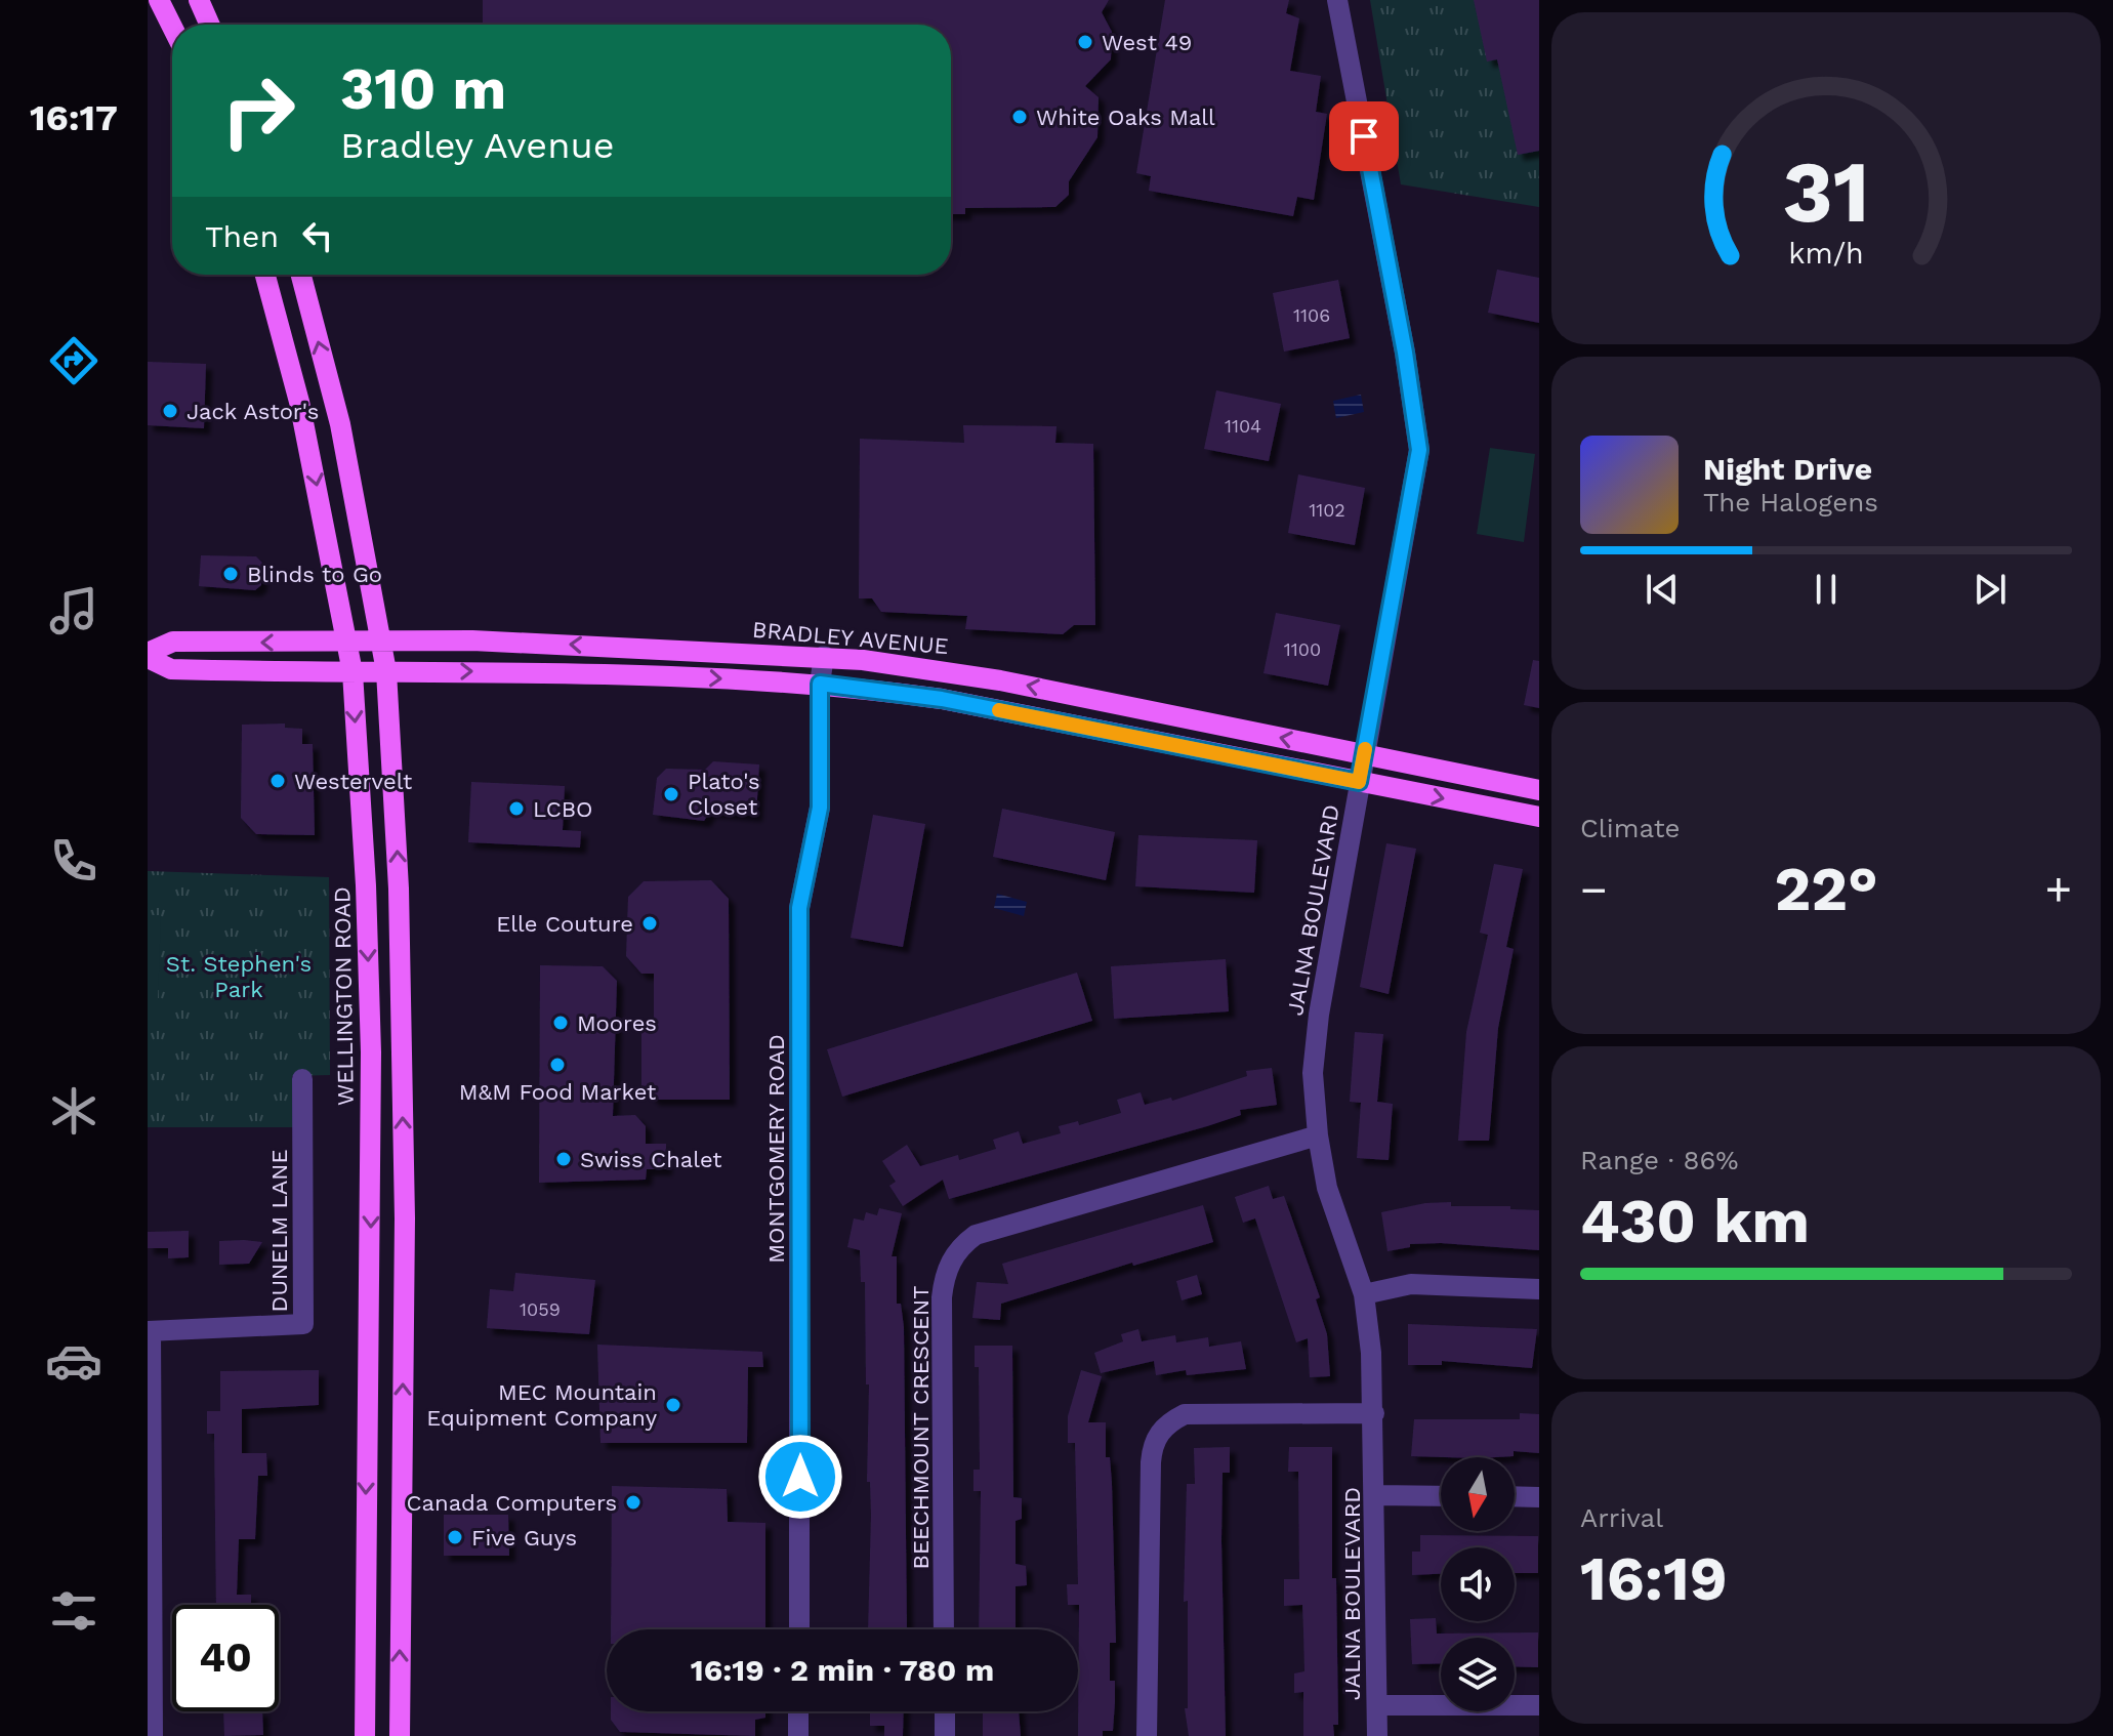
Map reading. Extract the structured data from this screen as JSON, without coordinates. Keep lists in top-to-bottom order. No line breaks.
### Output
{"streets":{"main road":["BRADLEY AVENUE","WELLINGTON ROAD"],"street":["JALNA BOULEVARD","MONTGOMERY ROAD","DUNELM LANE","BEECHMOUNT CRESCENT"]},"crossings":[["BRADLEY AVENUE","JALNA BOULEVARD"],["BRADLEY AVENUE","WELLINGTON ROAD"],["BRADLEY AVENUE","MONTGOMERY ROAD"],["JALNA BOULEVARD","BEECHMOUNT CRESCENT"]],"parks":["St. Stephen's Park"],"places":["West 49","White Oaks Mall","Jack Astor's","Blinds to Go","Westervelt","Plato's Closet","LCBO","Elle Couture","Moores","M&M Food Market","Swiss Chalet","MEC Mountain Equipment Company","Canada Computers","Five Guys"],"house_numbers":["1106","1104","1102","1100","1059"],"north":"bottom","page":{"tabs":"16:17","turn":["310 m","Bradley Avenue"],"then":"Then","song":["Night Drive","The Halogens"],"tile":["Climate",["Range · 86%","430 km"],["Arrival","16:19"]],"heat":["−","22°","+"],"limit":"40","trip":"16:19 · 2 min · 780 m","gauge":["31","km/h"]}}
